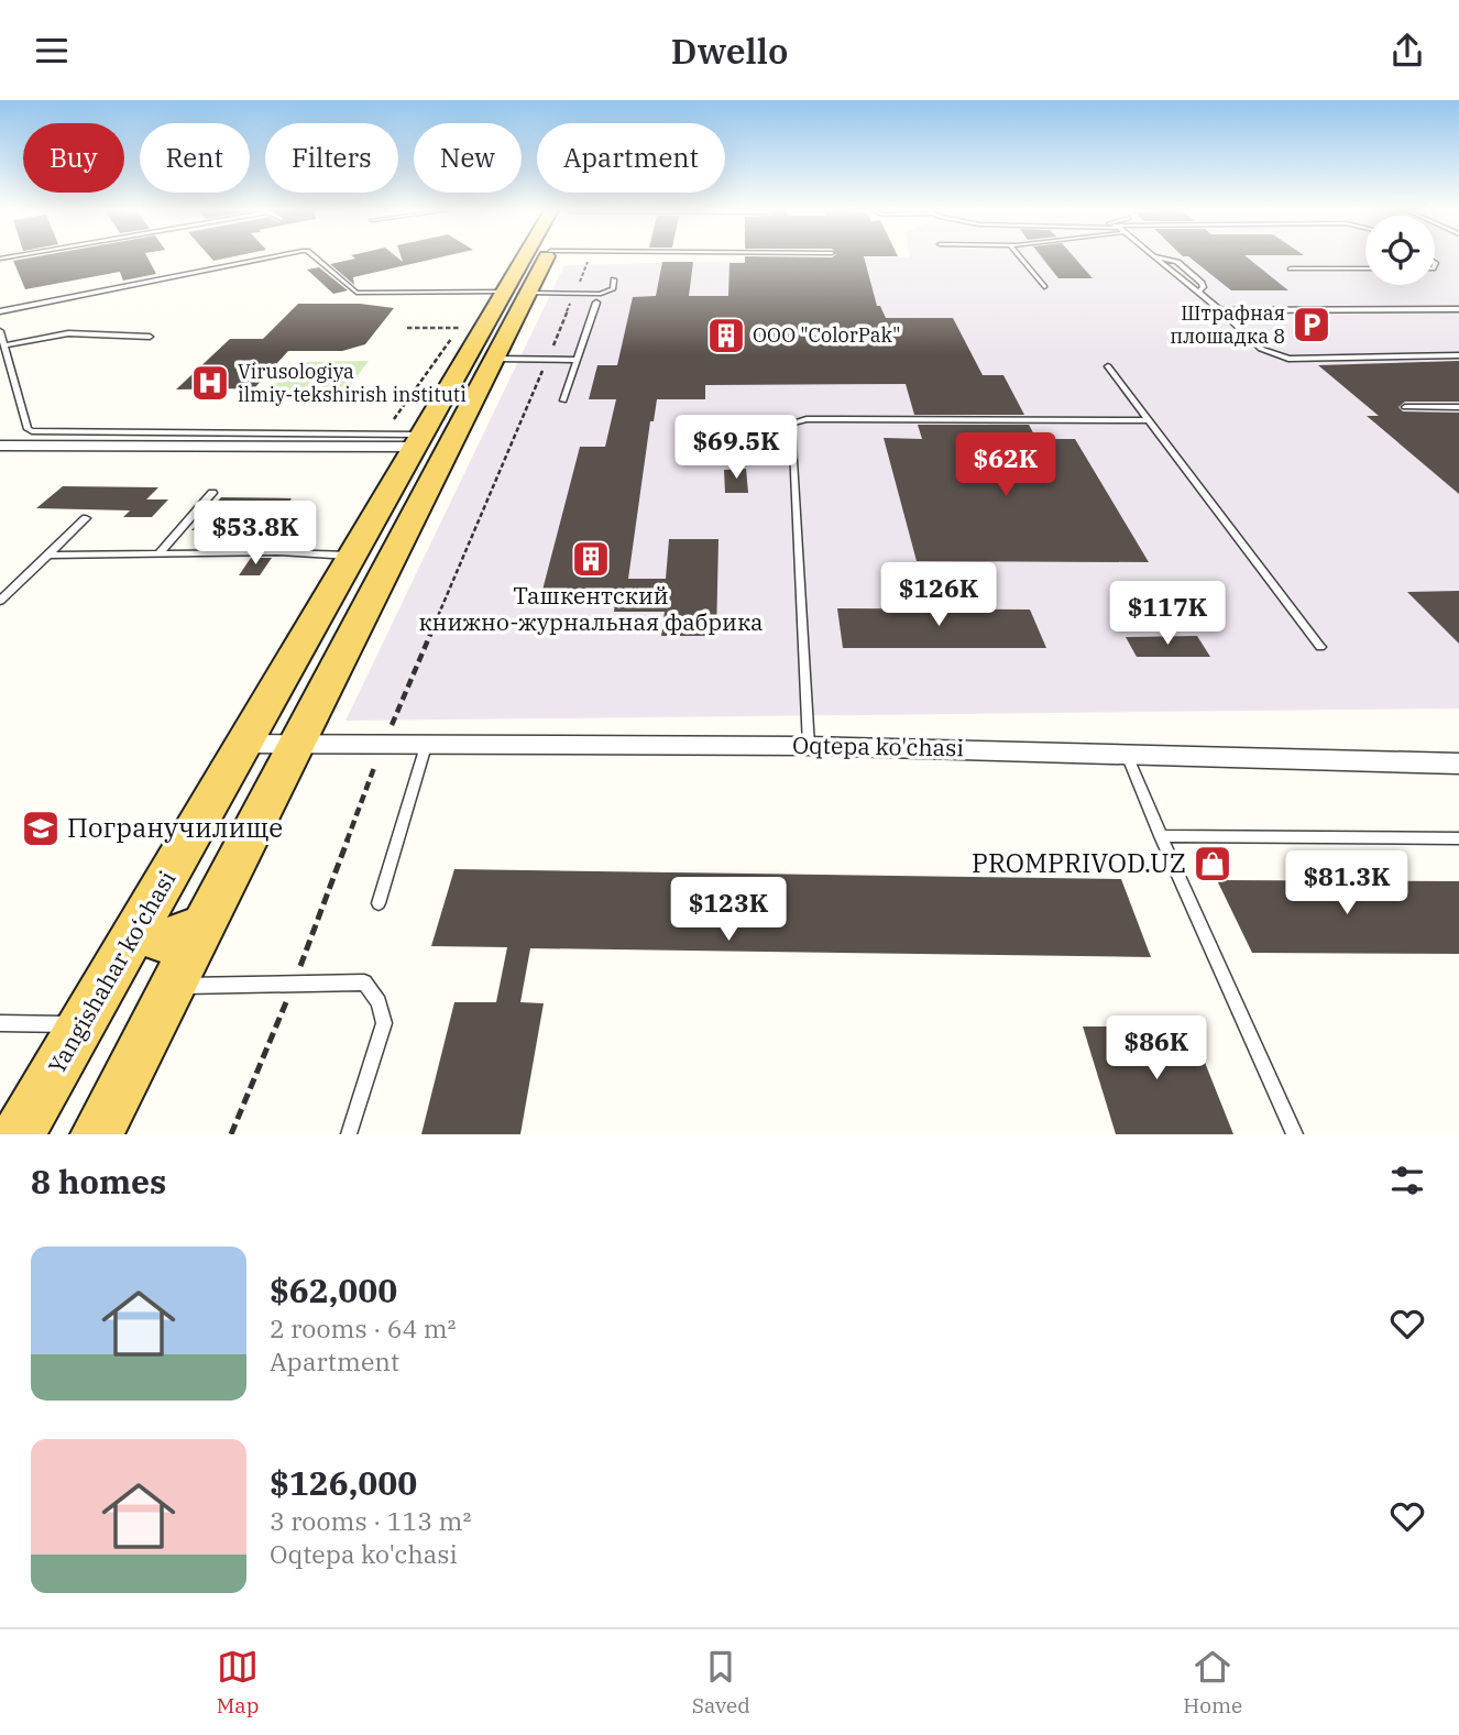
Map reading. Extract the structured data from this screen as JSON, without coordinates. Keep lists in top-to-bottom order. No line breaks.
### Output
{"streets":{"main road":["Yangishahar ko‘chasi"],"street":["Oqtepa ko'chasi"]},"crossings":[["Oqtepa ko'chasi","Yangishahar ko‘chasi"]],"places":{"parking":["Штрафная плошадка 8"],"building":["OOO \"ColorPak\"","Ташкентский книжно-журнальная фабрика"],"hospital":["Virusologiya ilmiy-tekshirish instituti"],"school or university":["Погранучилище"],"shop":["PROMPRIVOD.UZ"]},"page":{"header":"Dwello","chip":["Buy","Rent","Filters","New","Apartment"],"price":["$69.5K","$62K","$53.8K","$126K","$117K","$81.3K","$123K","$86K"],"heading":"8 homes","list":[{"name":"$62,000","note":"2 rooms · 64 m² · Apartment"},{"name":"$126,000","note":"3 rooms · 113 m² · Oqtepa ko'chasi"}],"tabs":["Map","Saved","Home"]}}
